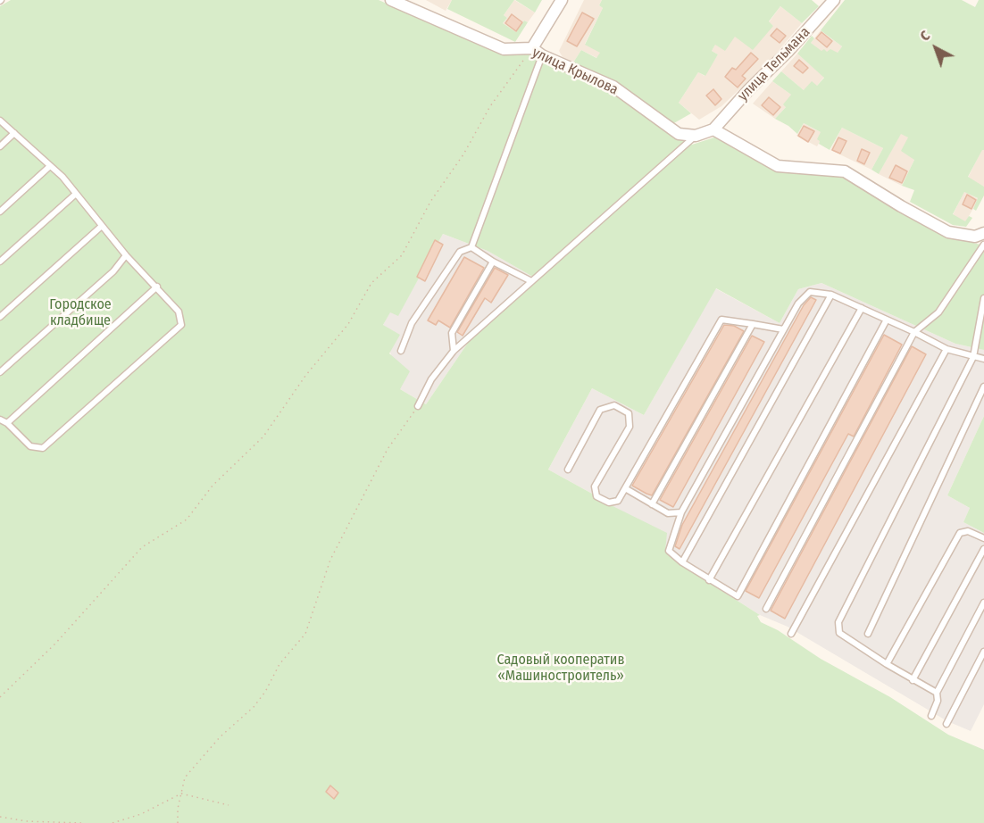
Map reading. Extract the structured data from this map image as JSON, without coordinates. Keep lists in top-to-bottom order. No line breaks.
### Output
{"streets":{"street":["улица Тельмана","улица Крылова"]},"parks":["Городское кладбище","Садовый кооператив «Машиностроитель»"],"north":"top left"}
